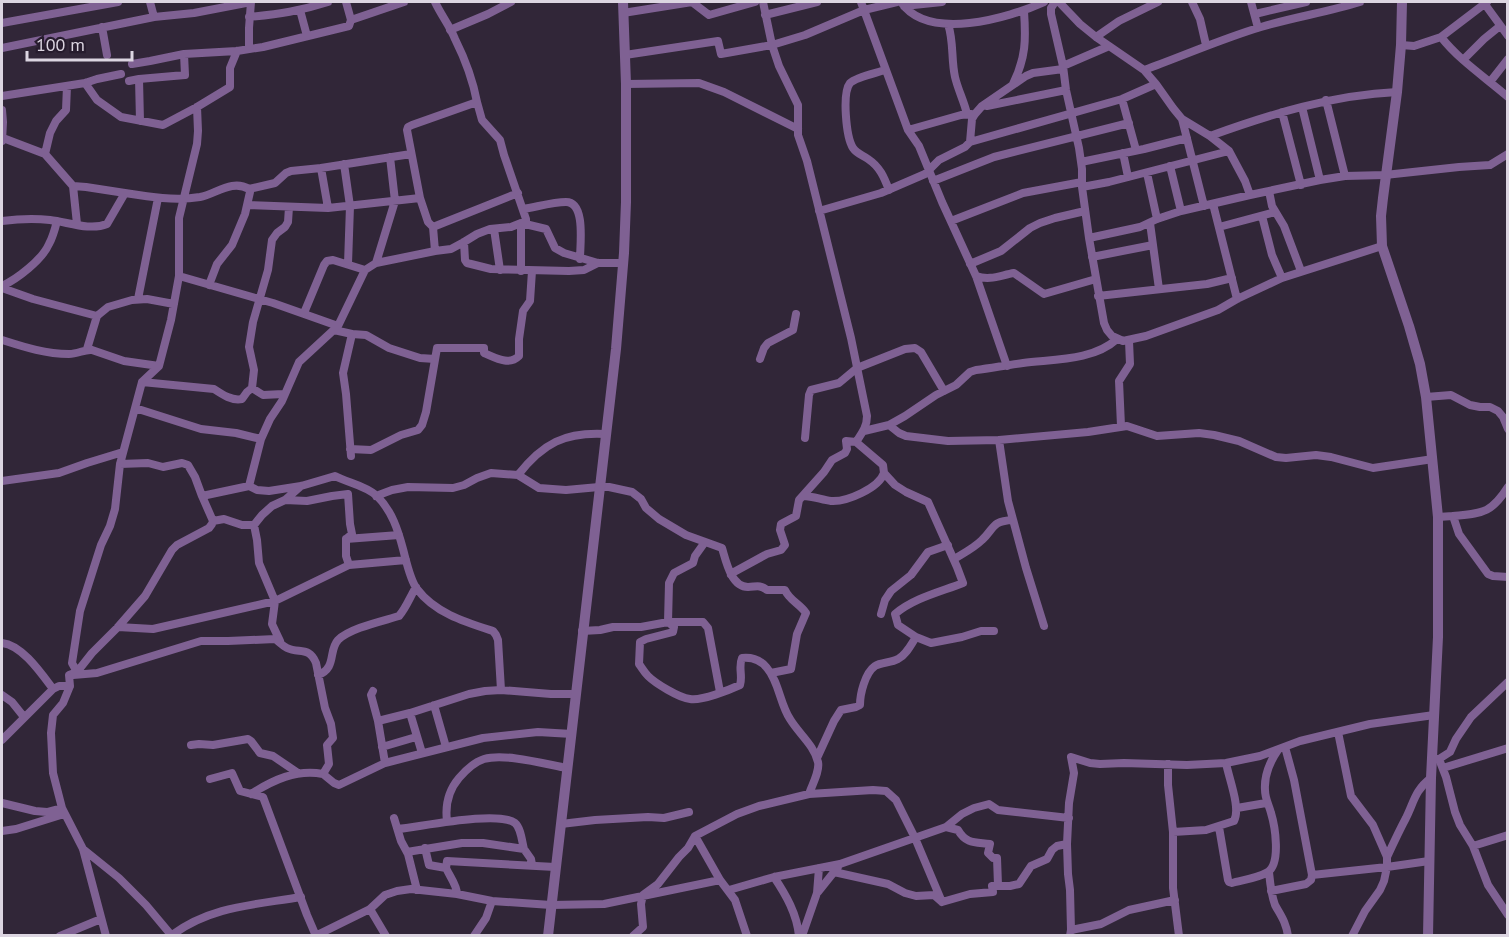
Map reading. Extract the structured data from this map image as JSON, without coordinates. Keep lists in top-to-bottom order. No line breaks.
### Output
{"scale_bar":"100 m"}
